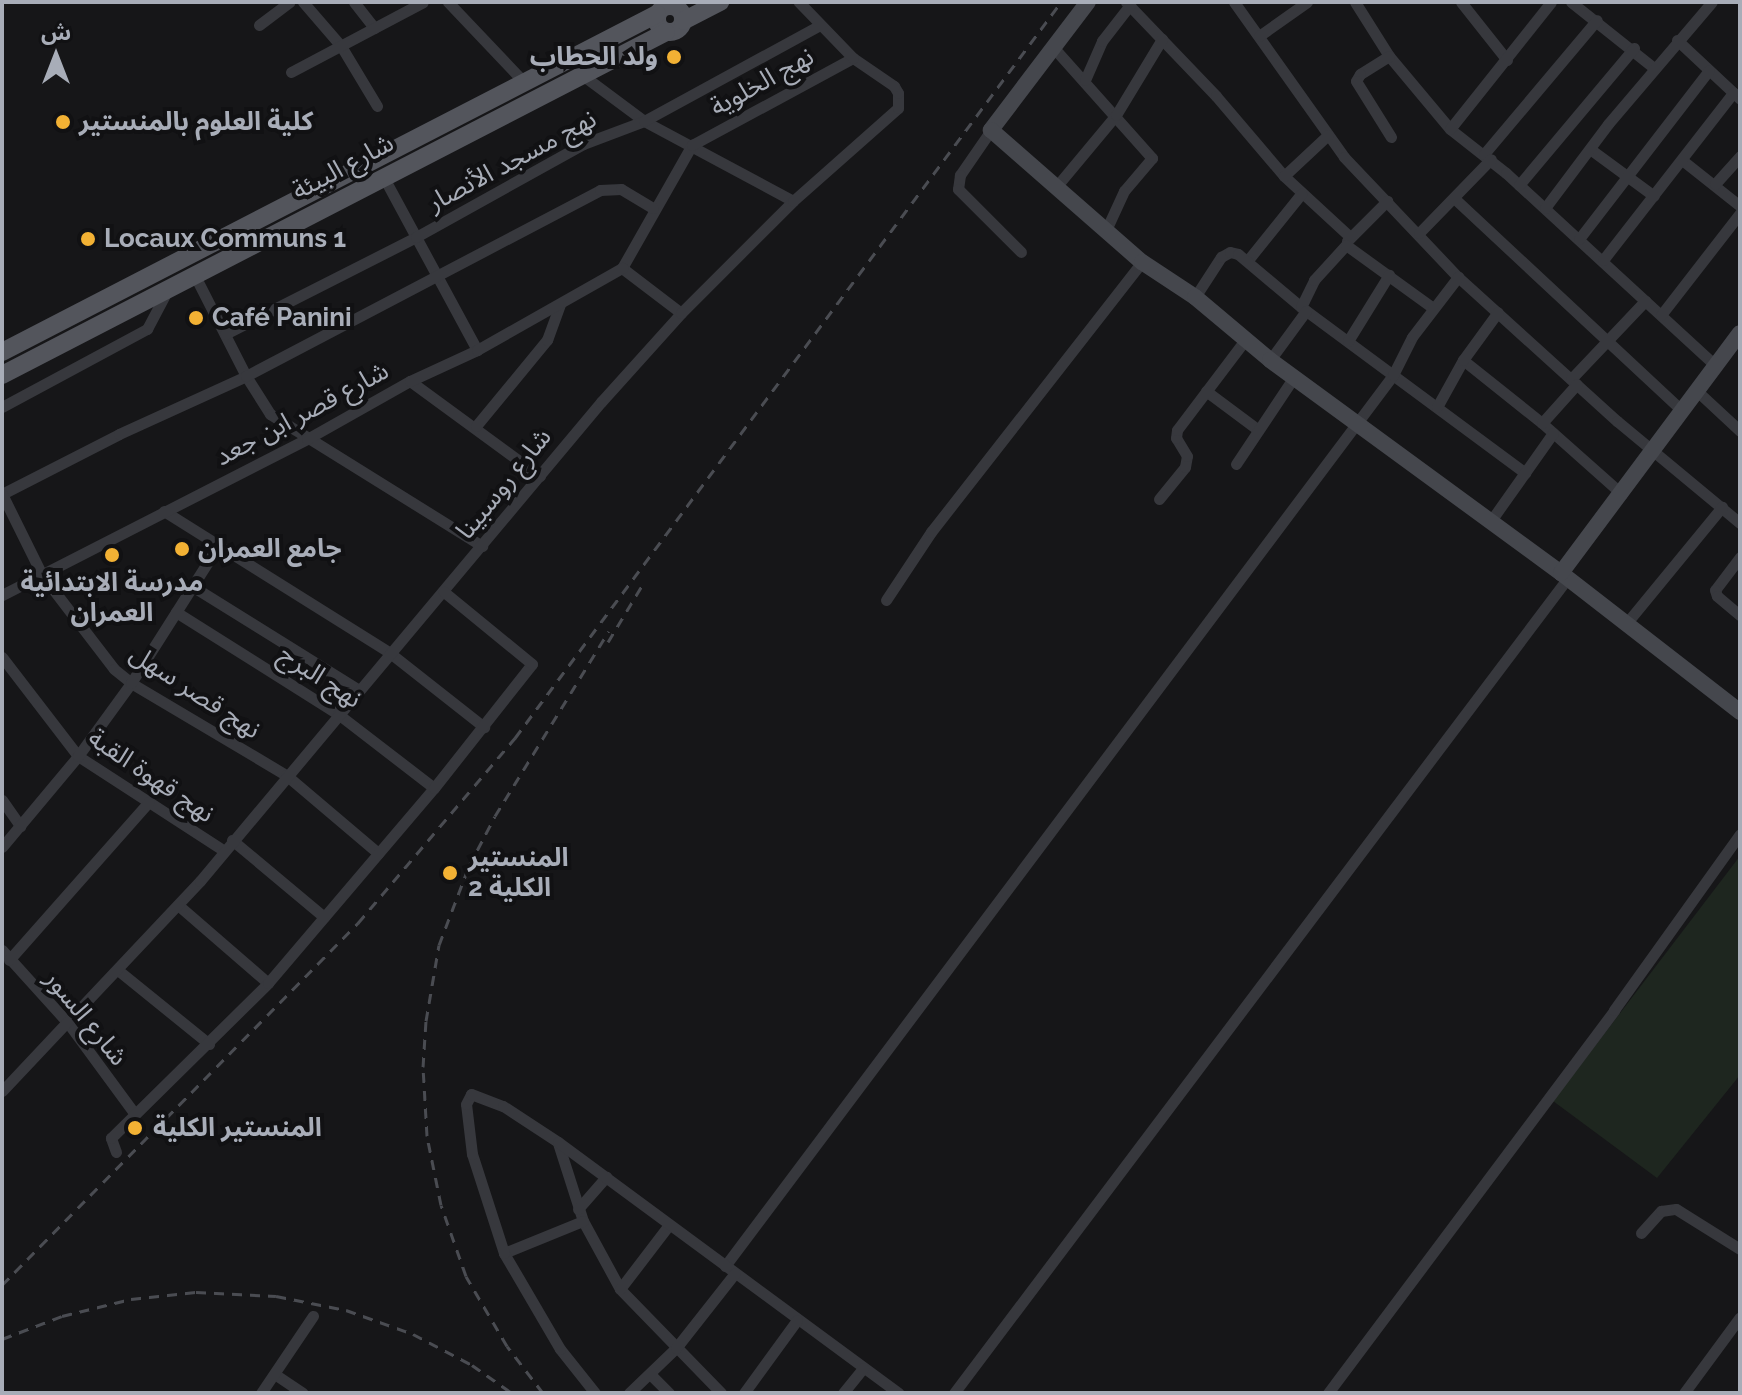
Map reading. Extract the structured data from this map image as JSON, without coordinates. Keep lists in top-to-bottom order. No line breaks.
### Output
{"streets":{"main road":["شارع البيئة"],"street":["نهج الخلوية","نهج مسجد الأنصار","شارع قصر ابن جعد","شارع روسبينا","نهج البرج","نهج قصر سهل","نهج قهوة القبة","شارع السور"]},"crossings":[["نهج الخلوية","شارع روسبينا"],["نهج مسجد الأنصار","شارع روسبينا"],["شارع قصر ابن جعد","نهج قصر سهل"],["شارع روسبينا","نهج البرج"],["شارع روسبينا","نهج قصر سهل"],["شارع روسبينا","نهج قهوة القبة"],["شارع روسبينا","شارع السور"]],"places":["ولد الحطاب","كلية العلوم بالمنستير","Locaux Communs 1","Café Panini","جامع العمران","مدرسة الابتدائية العمران","المنستير الكلية 2","المنستير الكلية"],"north":"top"}
